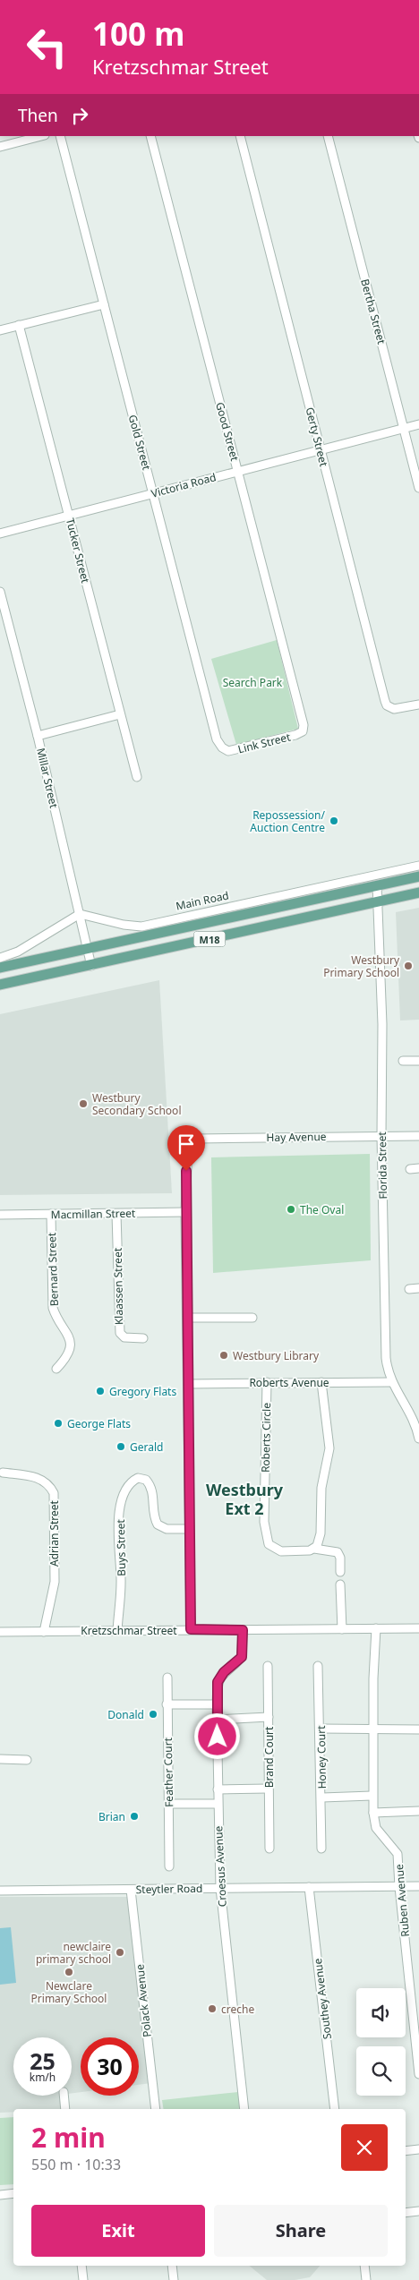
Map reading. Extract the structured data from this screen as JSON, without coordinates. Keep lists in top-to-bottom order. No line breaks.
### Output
{"streets":{"main road":["Main Road","M18"],"street":["Bertha Street","Good Street","Gerty Street","Gold Street","Victoria Road","Tucker Street","Link Street","Millar Street","Hay Avenue","Florida Street","Macmillan Street","Bernard Street","Klaassen Street","Roberts Avenue","Roberts Circle","Adrian Street","Buys Street","Kretzschmar Street","Brand Court","Honey Court","Feather Court","Croesus Avenue","Steytler Road","Ruben Avenue","Southey Avenue","Polack Avenue"]},"crossings":[["Bertha Street","Victoria Road"],["Good Street","Victoria Road"],["Good Street","Link Street"],["Gerty Street","Victoria Road"],["Gold Street","Victoria Road"],["Gold Street","Link Street"],["Victoria Road","Tucker Street"],["Millar Street","Main Road"],["Millar Street","M18"],["Main Road","Florida Street"],["M18","Florida Street"],["Hay Avenue","Florida Street"],["Hay Avenue","Macmillan Street"],["Florida Street","Roberts Avenue"],["Macmillan Street","Bernard Street"],["Macmillan Street","Klaassen Street"],["Roberts Avenue","Roberts Circle"],["Adrian Street","Kretzschmar Street"],["Buys Street","Kretzschmar Street"],["Kretzschmar Street","Croesus Avenue"],["Kretzschmar Street","Ruben Avenue"],["Croesus Avenue","Steytler Road"],["Steytler Road","Ruben Avenue"],["Steytler Road","Southey Avenue"],["Steytler Road","Polack Avenue"]],"districts":["Westbury Ext 2"],"parks":["Search Park"],"places":["Repossession/ Auction Centre","Westbury Primary School","Westbury Secondary School","The Oval","Westbury Library","Gregory Flats","George Flats","Gerald","Donald","Brian","newclaire primary school","Newclare Primary School","creche"],"page":{"turn":["100 m","Kretzschmar Street"],"then":"Then","speed":"25 km/h","limit":"30","heading":["2 min","550 m · 10:33"],"buttons":["Exit","Share"]}}
